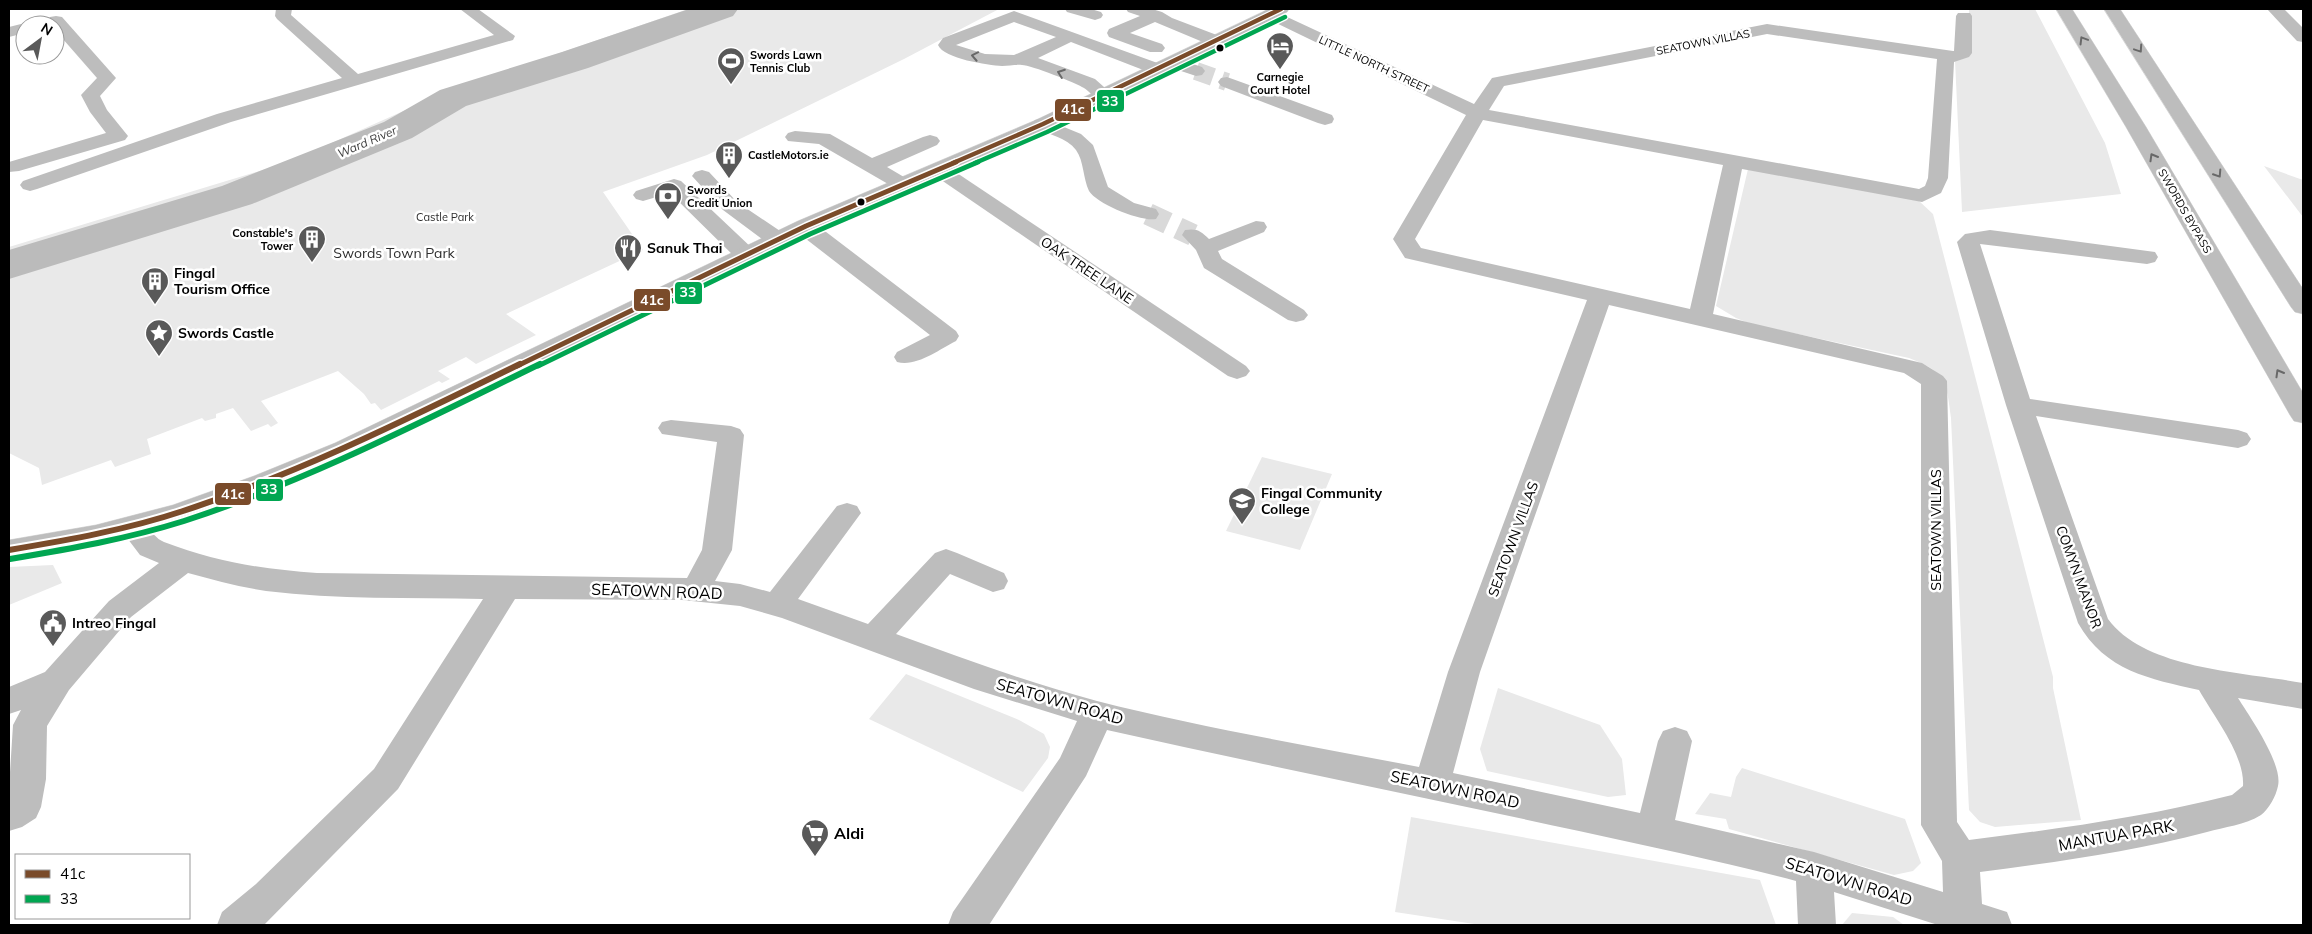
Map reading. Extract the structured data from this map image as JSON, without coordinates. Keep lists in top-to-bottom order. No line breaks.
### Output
{"streets":{"street":["SEATOWN VILLAS","LITTLE NORTH STREET","SWORDS BYPASS","OAK TREE LANE","COMYN MANOR","SEATOWN ROAD","MANTUA PARK"]},"crossings":[["SEATOWN VILLAS","LITTLE NORTH STREET"],["SEATOWN VILLAS","SEATOWN ROAD"],["SEATOWN VILLAS","MANTUA PARK"],["COMYN MANOR","MANTUA PARK"]],"water":["Ward River"],"parks":["Castle Park","Swords Town Park"],"places":{"hotel":["Carnegie Court Hotel"],"sports":["Swords Lawn Tennis Club"],"building":["CastleMotors.ie","Constable's Tower","Fingal Tourism Office"],"bank":["Swords Credit Union"],"restaurant":["Sanuk Thai"],"place":["Swords Castle"],"school or university":["Fingal Community College"],"public building":["Intreo Fingal"],"supermarket":["Aldi"]},"lines":["transit line 41c","transit line 33"],"legend":["41c","33"],"north":"top right"}
